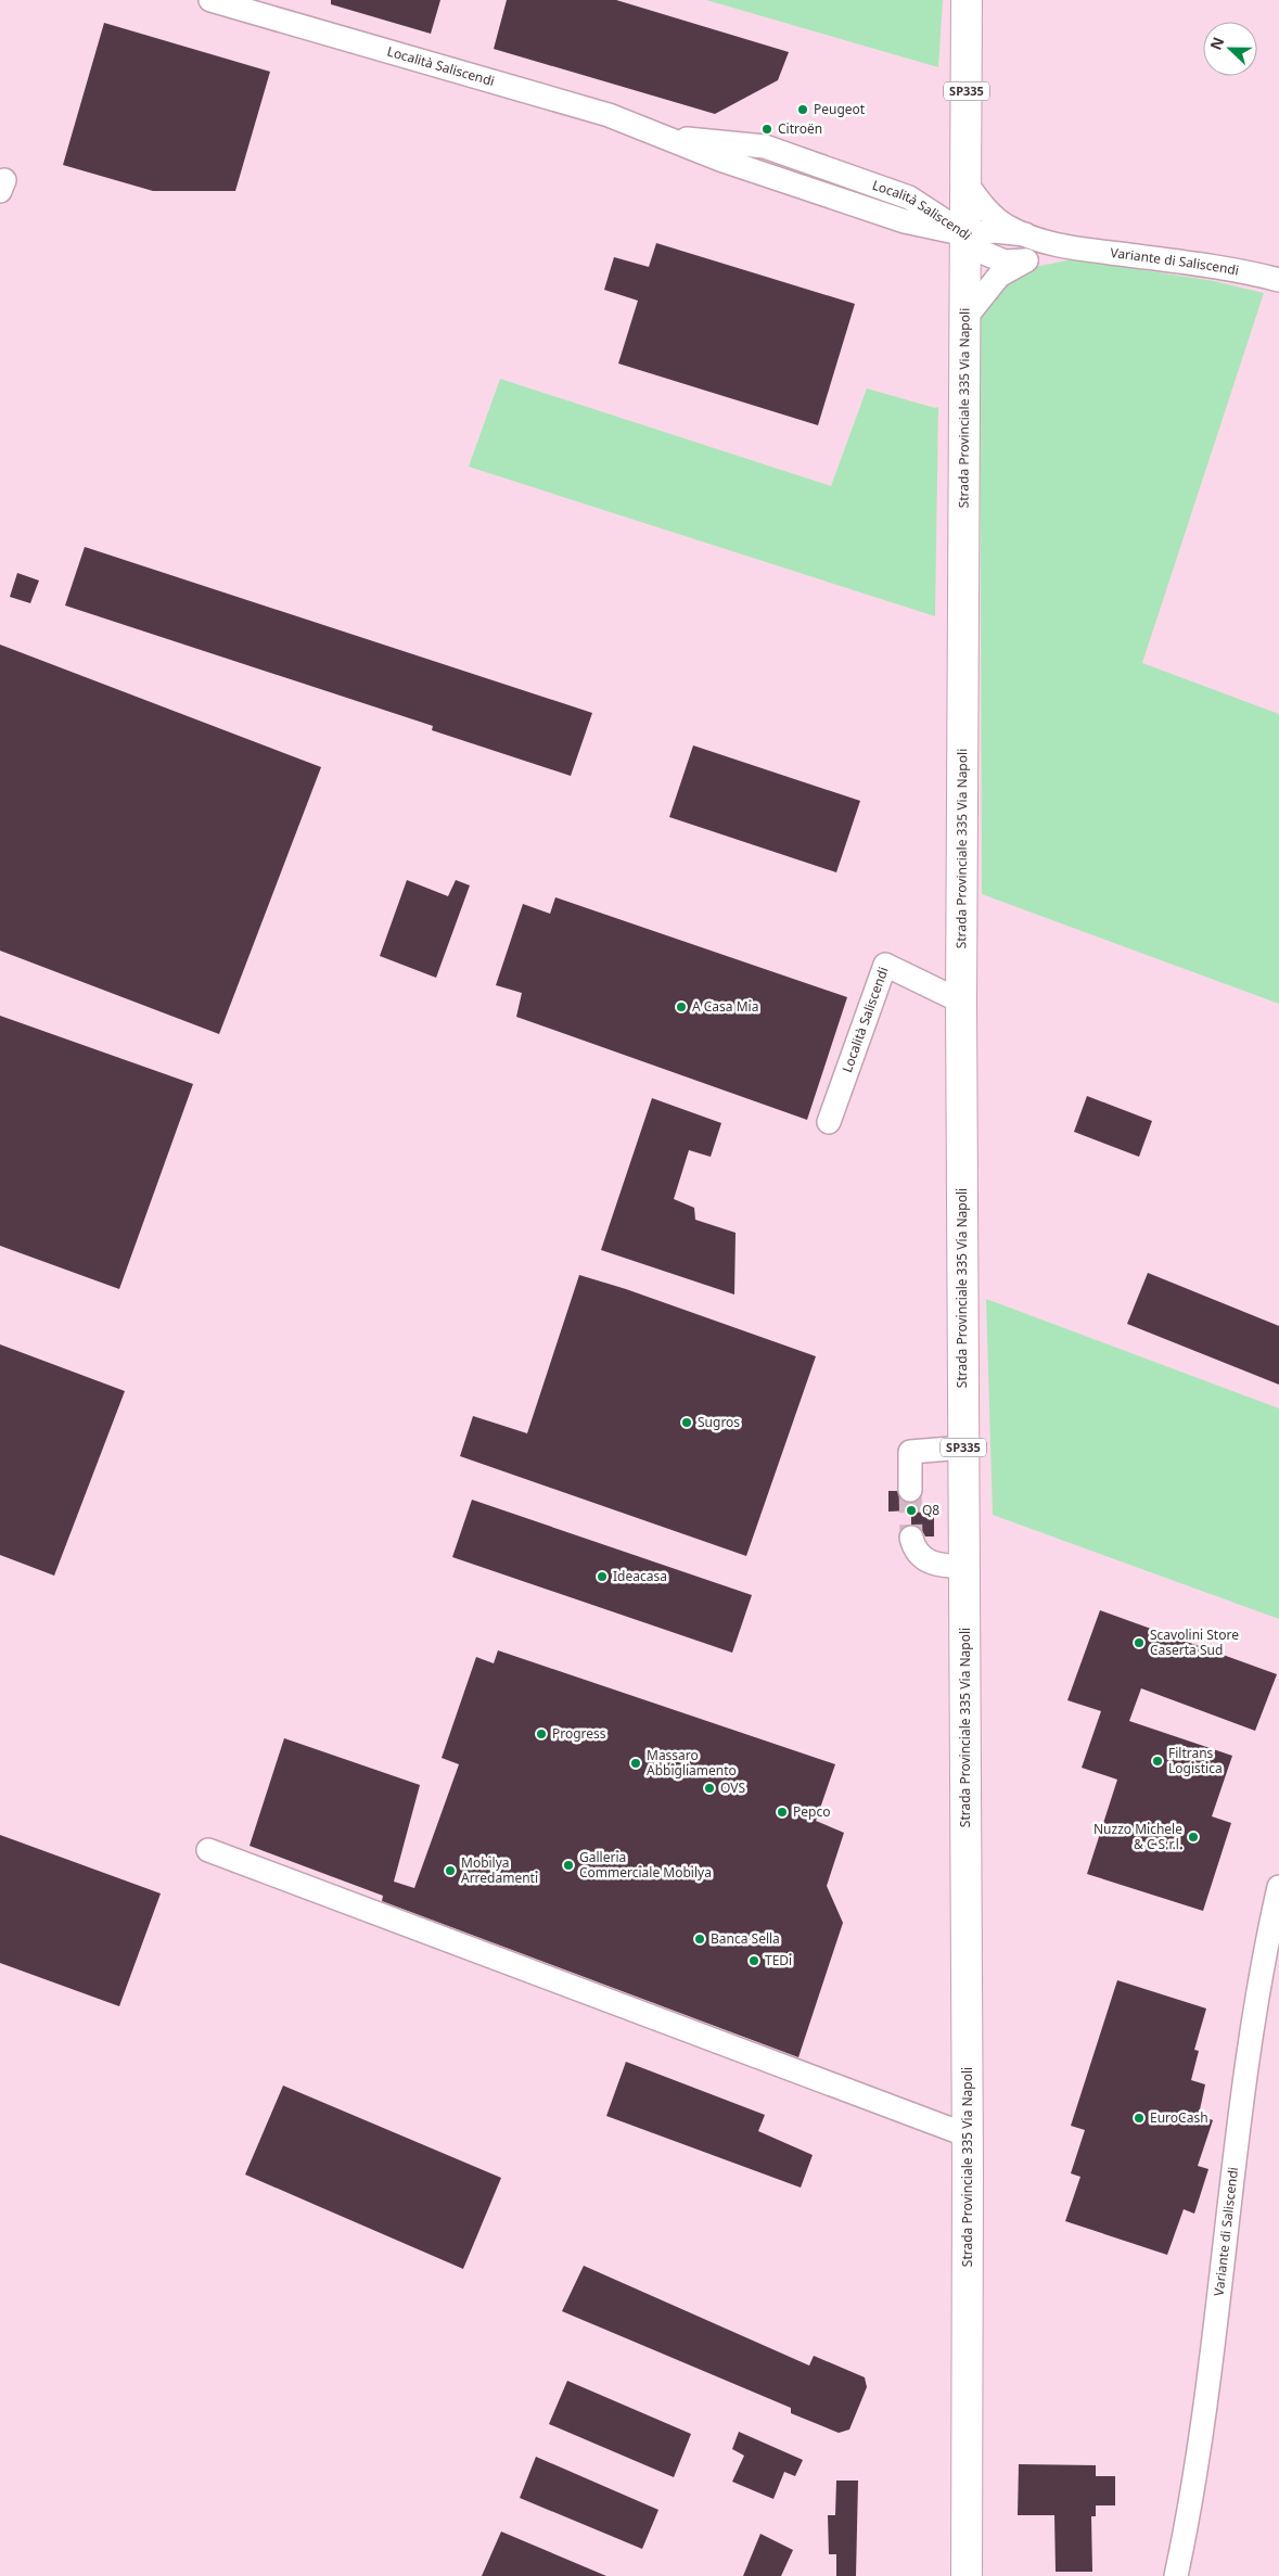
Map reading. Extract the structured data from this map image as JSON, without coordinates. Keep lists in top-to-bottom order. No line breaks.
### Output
{"streets":{"main road":["SP335","Strada Provinciale 335 Via Napoli"],"street":["Località Saliscendi","Variante di Saliscendi"]},"crossings":[["Località Saliscendi","Strada Provinciale 335 Via Napoli"]],"places":["Peugeot","Citroën","A Casa Mia","Sugros","Q8","Ideacasa","Scavolini Store Caserta Sud","Progress","Filtrans Logistica","Massaro Abbigliamento","OVS","Pepco","Nuzzo Michele & C S.r.l.","Galleria Commerciale Mobilya","Mobilya Arredamenti","Banca Sella","TEDi","EuroCash"],"north":"left"}
